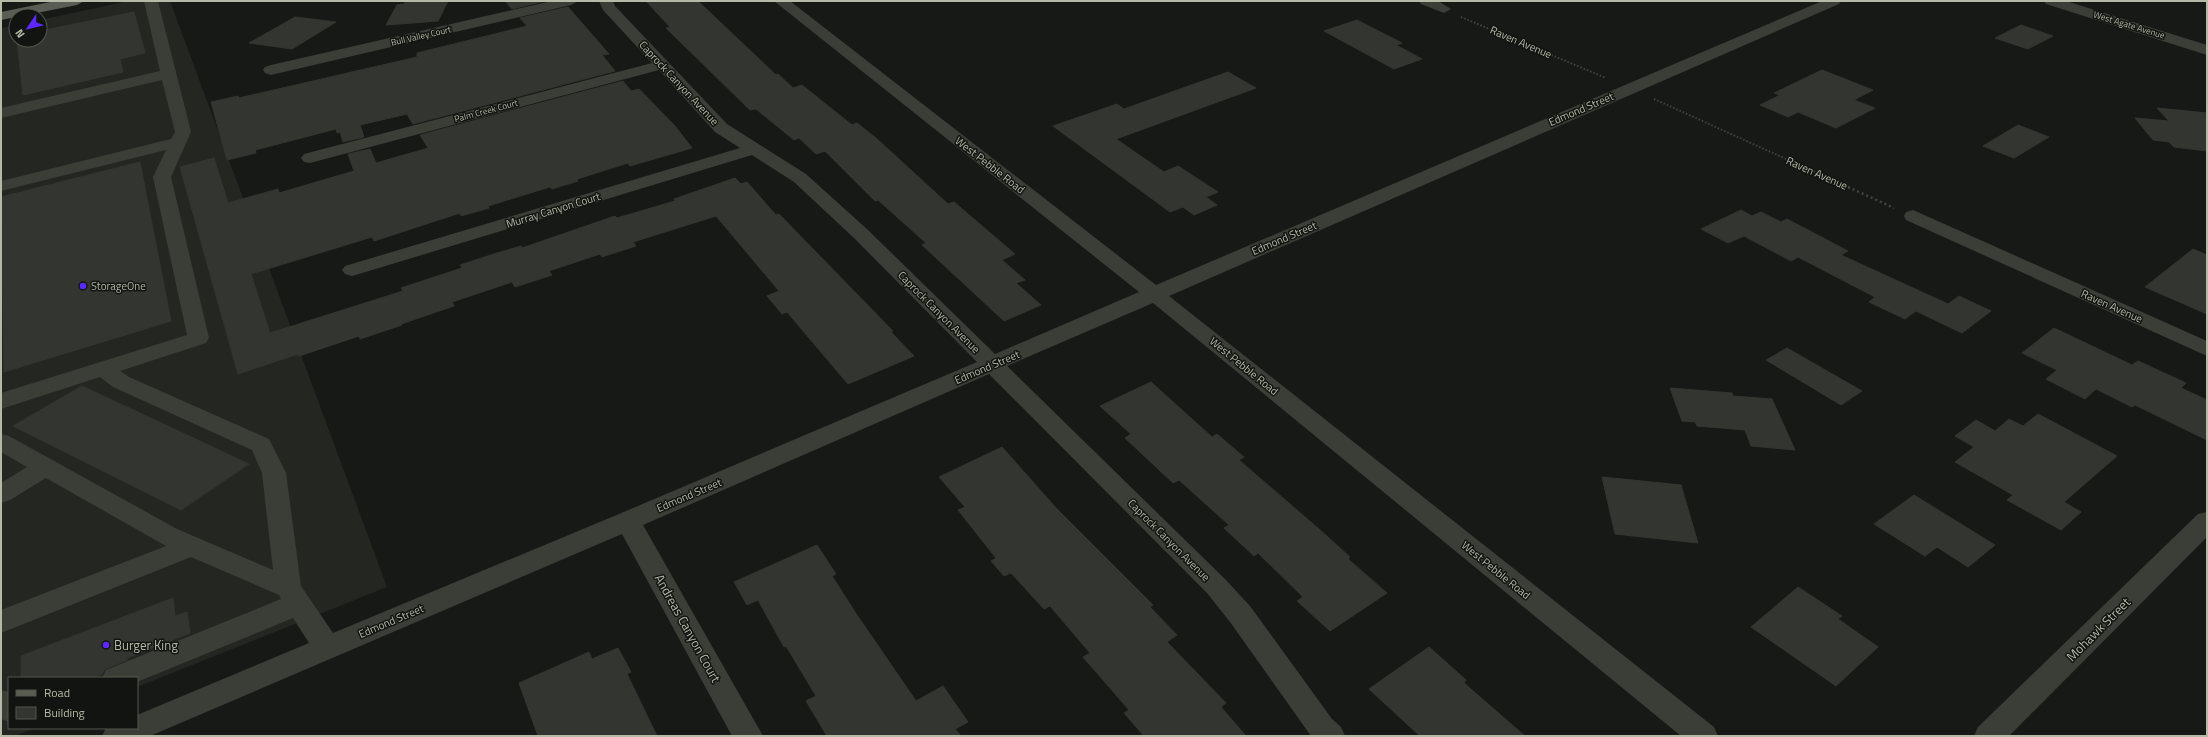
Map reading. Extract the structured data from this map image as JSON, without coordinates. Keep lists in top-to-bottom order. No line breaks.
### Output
{"streets":{"street":["West Agate Avenue","Bull Valley Court","Raven Avenue","Caprock Canyon Avenue","Edmond Street","Palm Creek Court","West Pebble Road","Murray Canyon Court","Andreas Canyon Court","Mohawk Street"]},"crossings":[["Raven Avenue","Edmond Street"],["Caprock Canyon Avenue","Edmond Street"],["Caprock Canyon Avenue","Palm Creek Court"],["Caprock Canyon Avenue","Murray Canyon Court"],["Edmond Street","West Pebble Road"],["Edmond Street","Andreas Canyon Court"]],"places":["StorageOne","Burger King"],"legend":["Road","Building"],"north":"bottom left"}
